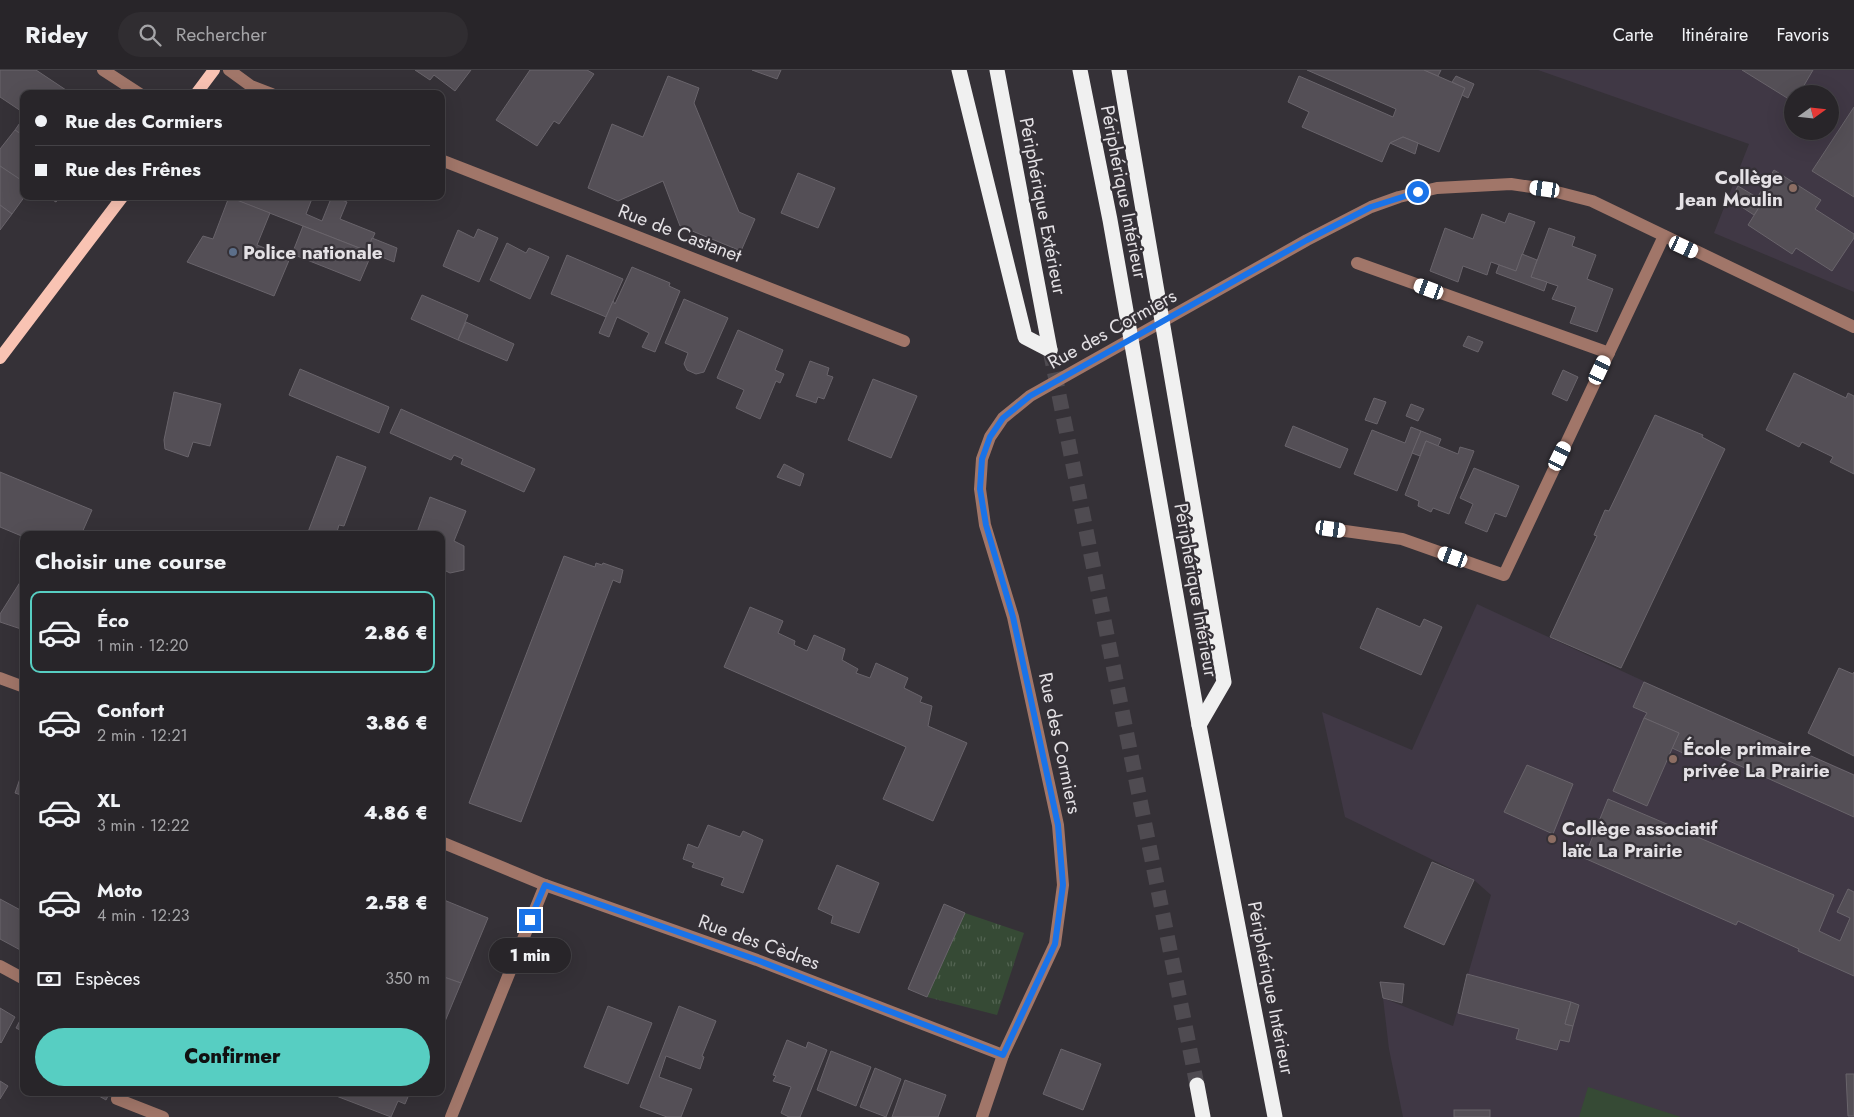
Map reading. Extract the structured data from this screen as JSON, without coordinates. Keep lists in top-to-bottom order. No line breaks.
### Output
{"streets":{"highway":["Périphérique Intérieur","Périphérique Extérieur"],"street":["Rue de Castanet","Rue des Cormiers","Rue des Cèdres"]},"crossings":[["Rue des Cormiers","Rue des Cèdres"]],"places":["Collège Jean Moulin","Police nationale","École primaire privée La Prairie","Collège associatif laïc La Prairie"],"north":"right","page":{"header":"Ridey","search":"Rechercher","nav":["Carte","Itinéraire","Favoris"],"banner":["Rue des Cormiers","Rue des Frênes"],"heading":"Choisir une course","list":[{"name":"Éco","note":"1 min · 12:20","value":"2.86 €"},{"name":"Confort","note":"2 min · 12:21","value":"3.86 €"},{"name":"XL","note":"3 min · 12:22","value":"4.86 €"},{"name":"Moto","note":"4 min · 12:23","value":"2.58 €"}],"bubble":"1 min","pay":["Espèces","350 m"],"buttons":"Confirmer"}}
